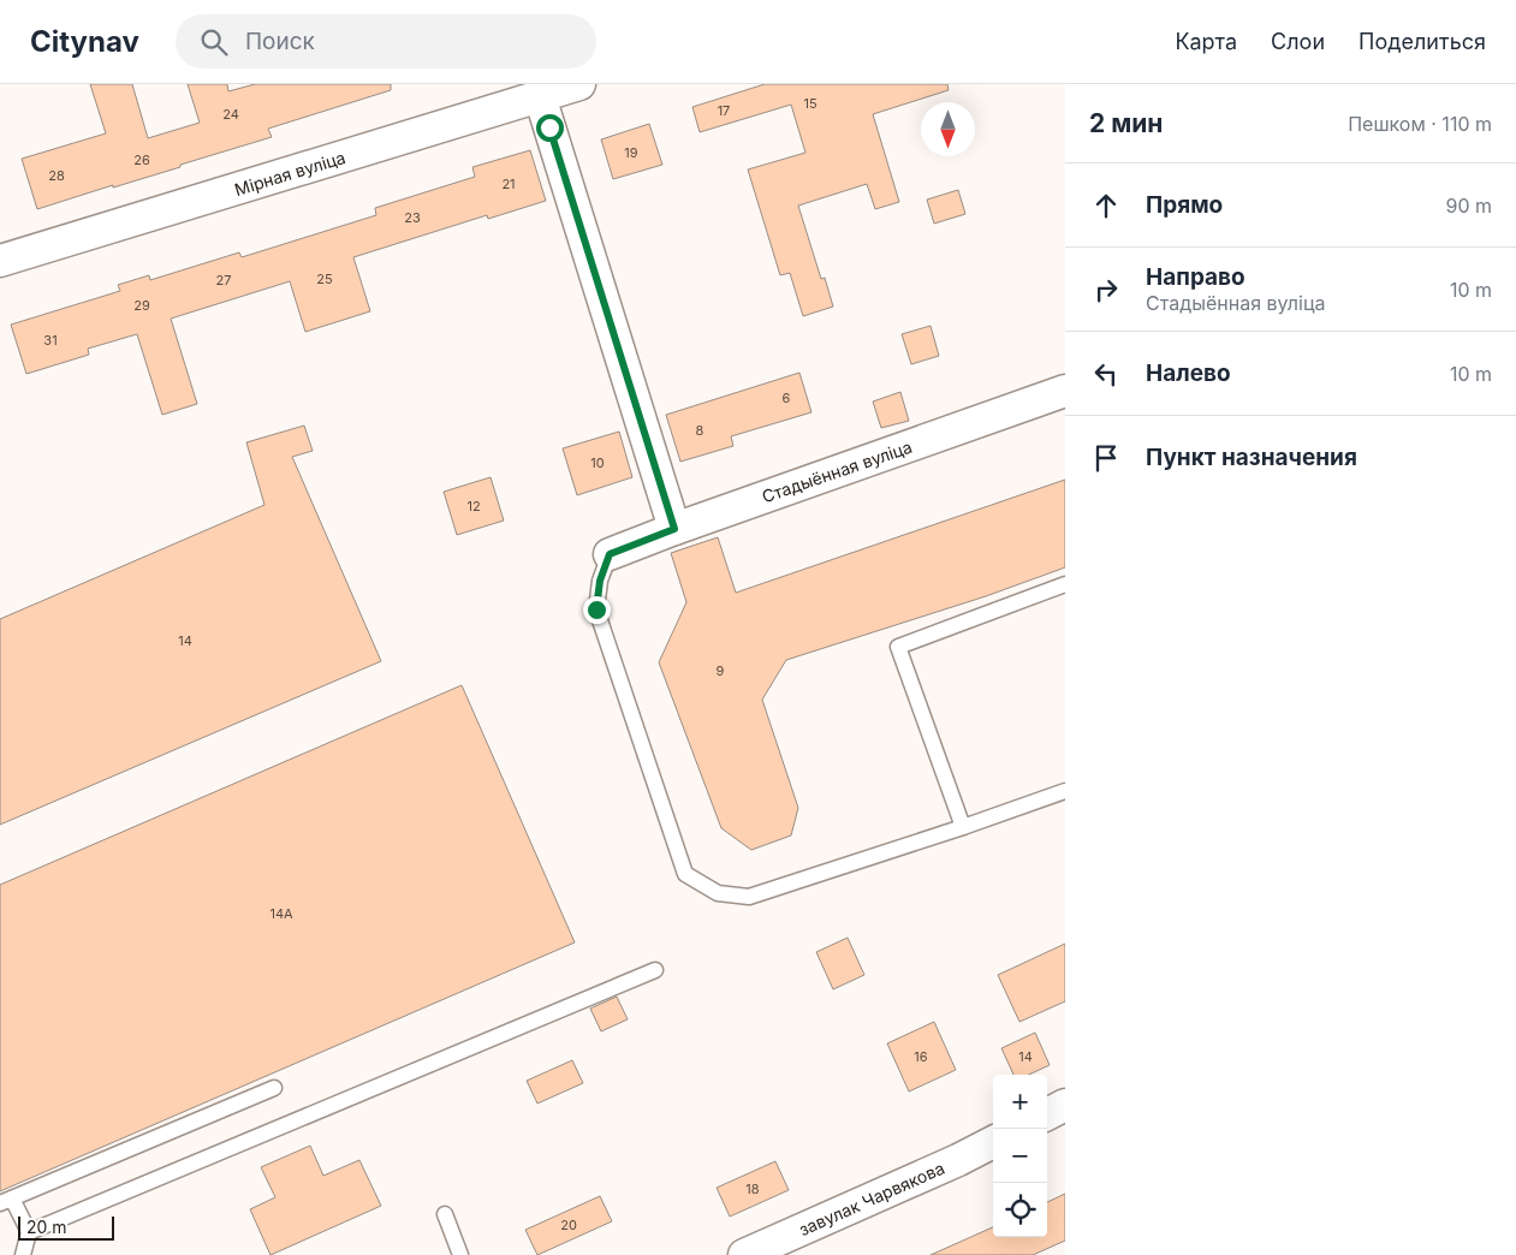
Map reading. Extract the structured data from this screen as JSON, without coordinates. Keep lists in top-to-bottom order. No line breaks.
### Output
{"streets":{"street":["Мірная вуліца","Стадыённая вуліца","завулак Чарвякова"]},"house_numbers":["15","17","24","19","26","28","21","23","25","27","29","31","6","8","10","12","14","9","14А","16","14","18","20"],"scale_bar":"20 m","north":"bottom","page":{"header":"Citynav","search":"Поиск","nav":["Карта","Слои","Поделиться"],"heading":["2 мин","Пешком · 110 m"],"list":[["Прямо","90 m"],["Направо","Стадыённая вуліца","10 m"],["Налево","10 m"],"Пункт назначения"],"map_buttons":["+","−"],"scale":"20 m"}}
